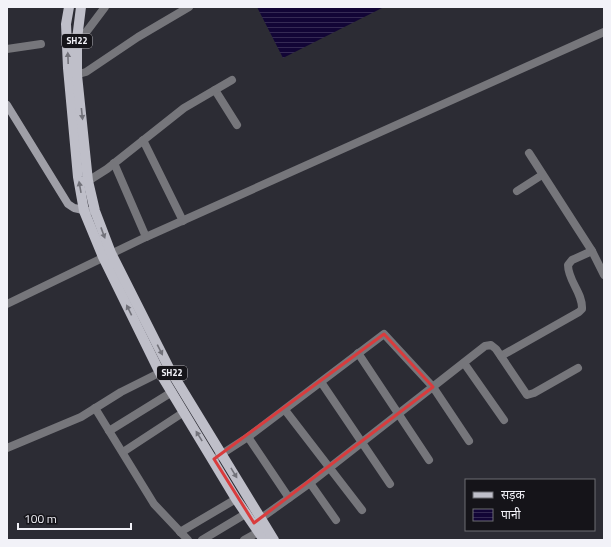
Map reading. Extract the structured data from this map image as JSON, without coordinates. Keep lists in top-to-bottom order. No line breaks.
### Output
{"streets":{"main road":["SH22"]},"legend":["सड़क","पानी"],"scale_bar":"100 m"}
